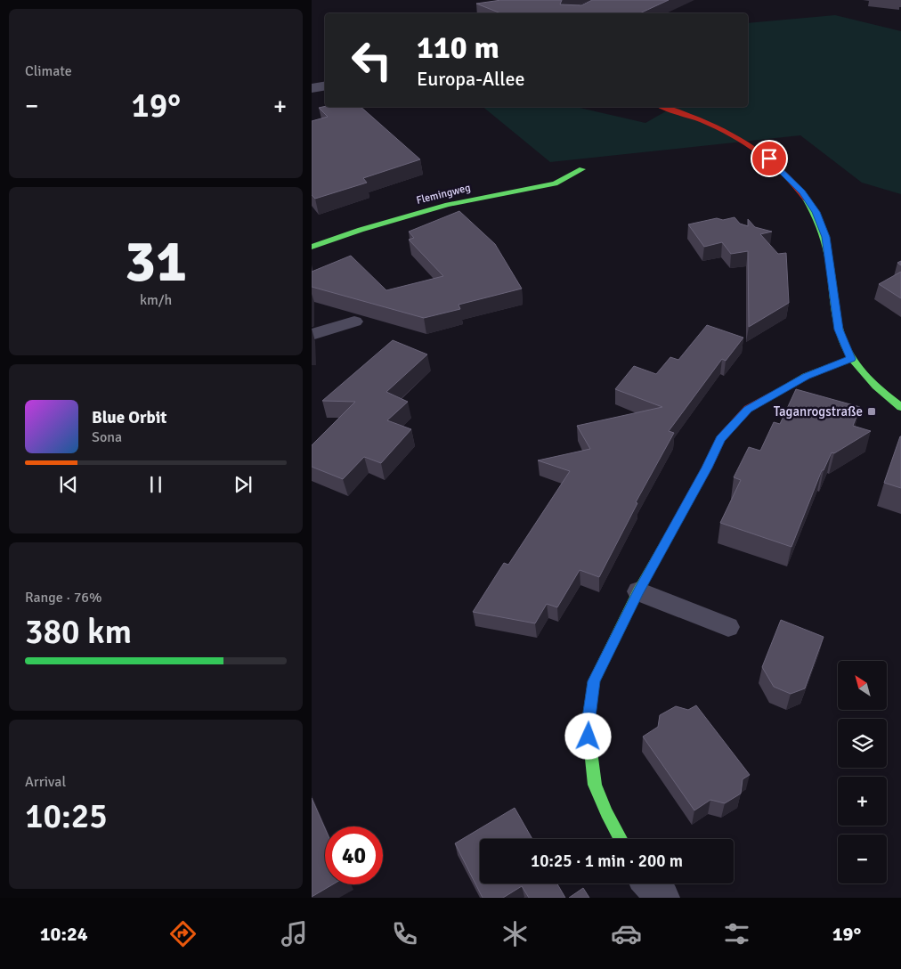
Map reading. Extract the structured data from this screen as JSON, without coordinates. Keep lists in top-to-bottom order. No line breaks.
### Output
{"streets":{"street":["Flemingweg"]},"places":{"transit":["Taganrogstraße"]},"north":"top left","page":{"tile":["Climate",["31","km/h"],["Range · 76%","380 km"],["Arrival","10:25"]],"turn":["110 m","Europa-Allee"],"heat":["−","19°","+"],"song":["Blue Orbit","Sona"],"map_buttons":["+","−"],"limit":"40","trip":"10:25 · 1 min · 200 m","tabs":["10:24","19°"]}}
